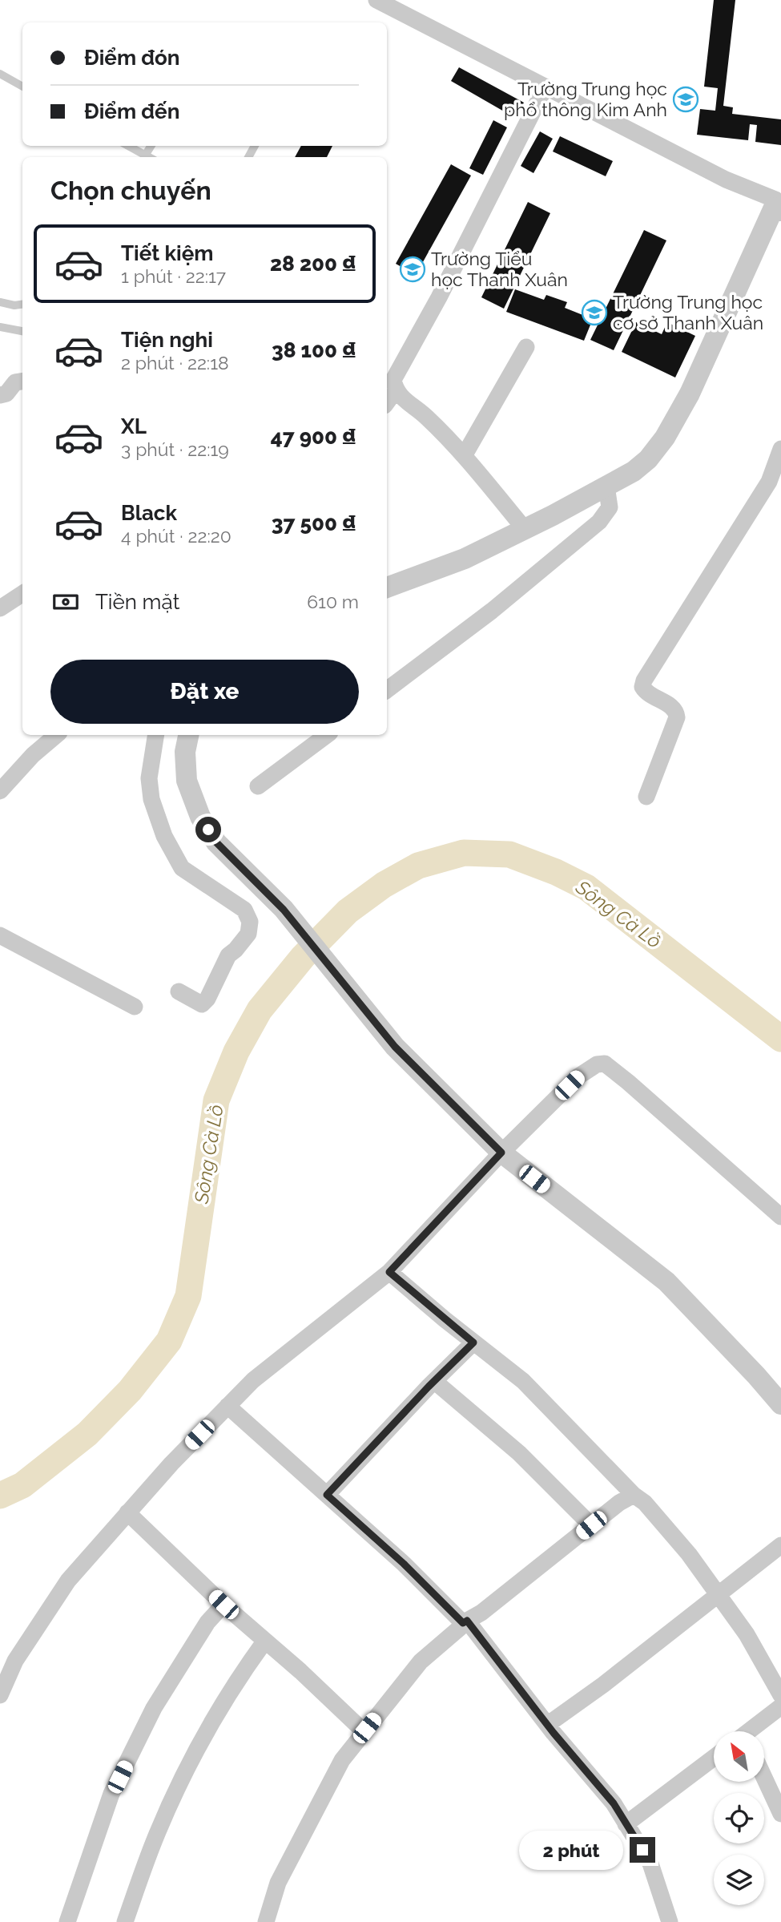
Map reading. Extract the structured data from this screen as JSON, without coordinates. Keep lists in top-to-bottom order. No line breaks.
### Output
{"water":["Sông Cà Lồ"],"places":{"school or university":["Trường Trung học phổ thông Kim Anh","Trường Tiểu học Thanh Xuân","Trường Trung học cơ sở Thanh Xuân"]},"north":"top left","page":{"banner":["Điểm đón","Điểm đến"],"heading":"Chọn chuyến","list":[{"name":"Tiết kiệm","note":"1 phút · 22:17","value":"28 200 ₫"},{"name":"Tiện nghi","note":"2 phút · 22:18","value":"38 100 ₫"},{"name":"XL","note":"3 phút · 22:19","value":"47 900 ₫"},{"name":"Black","note":"4 phút · 22:20","value":"37 500 ₫"}],"pay":["Tiền mặt","610 m"],"buttons":"Đặt xe","bubble":"2 phút"}}
